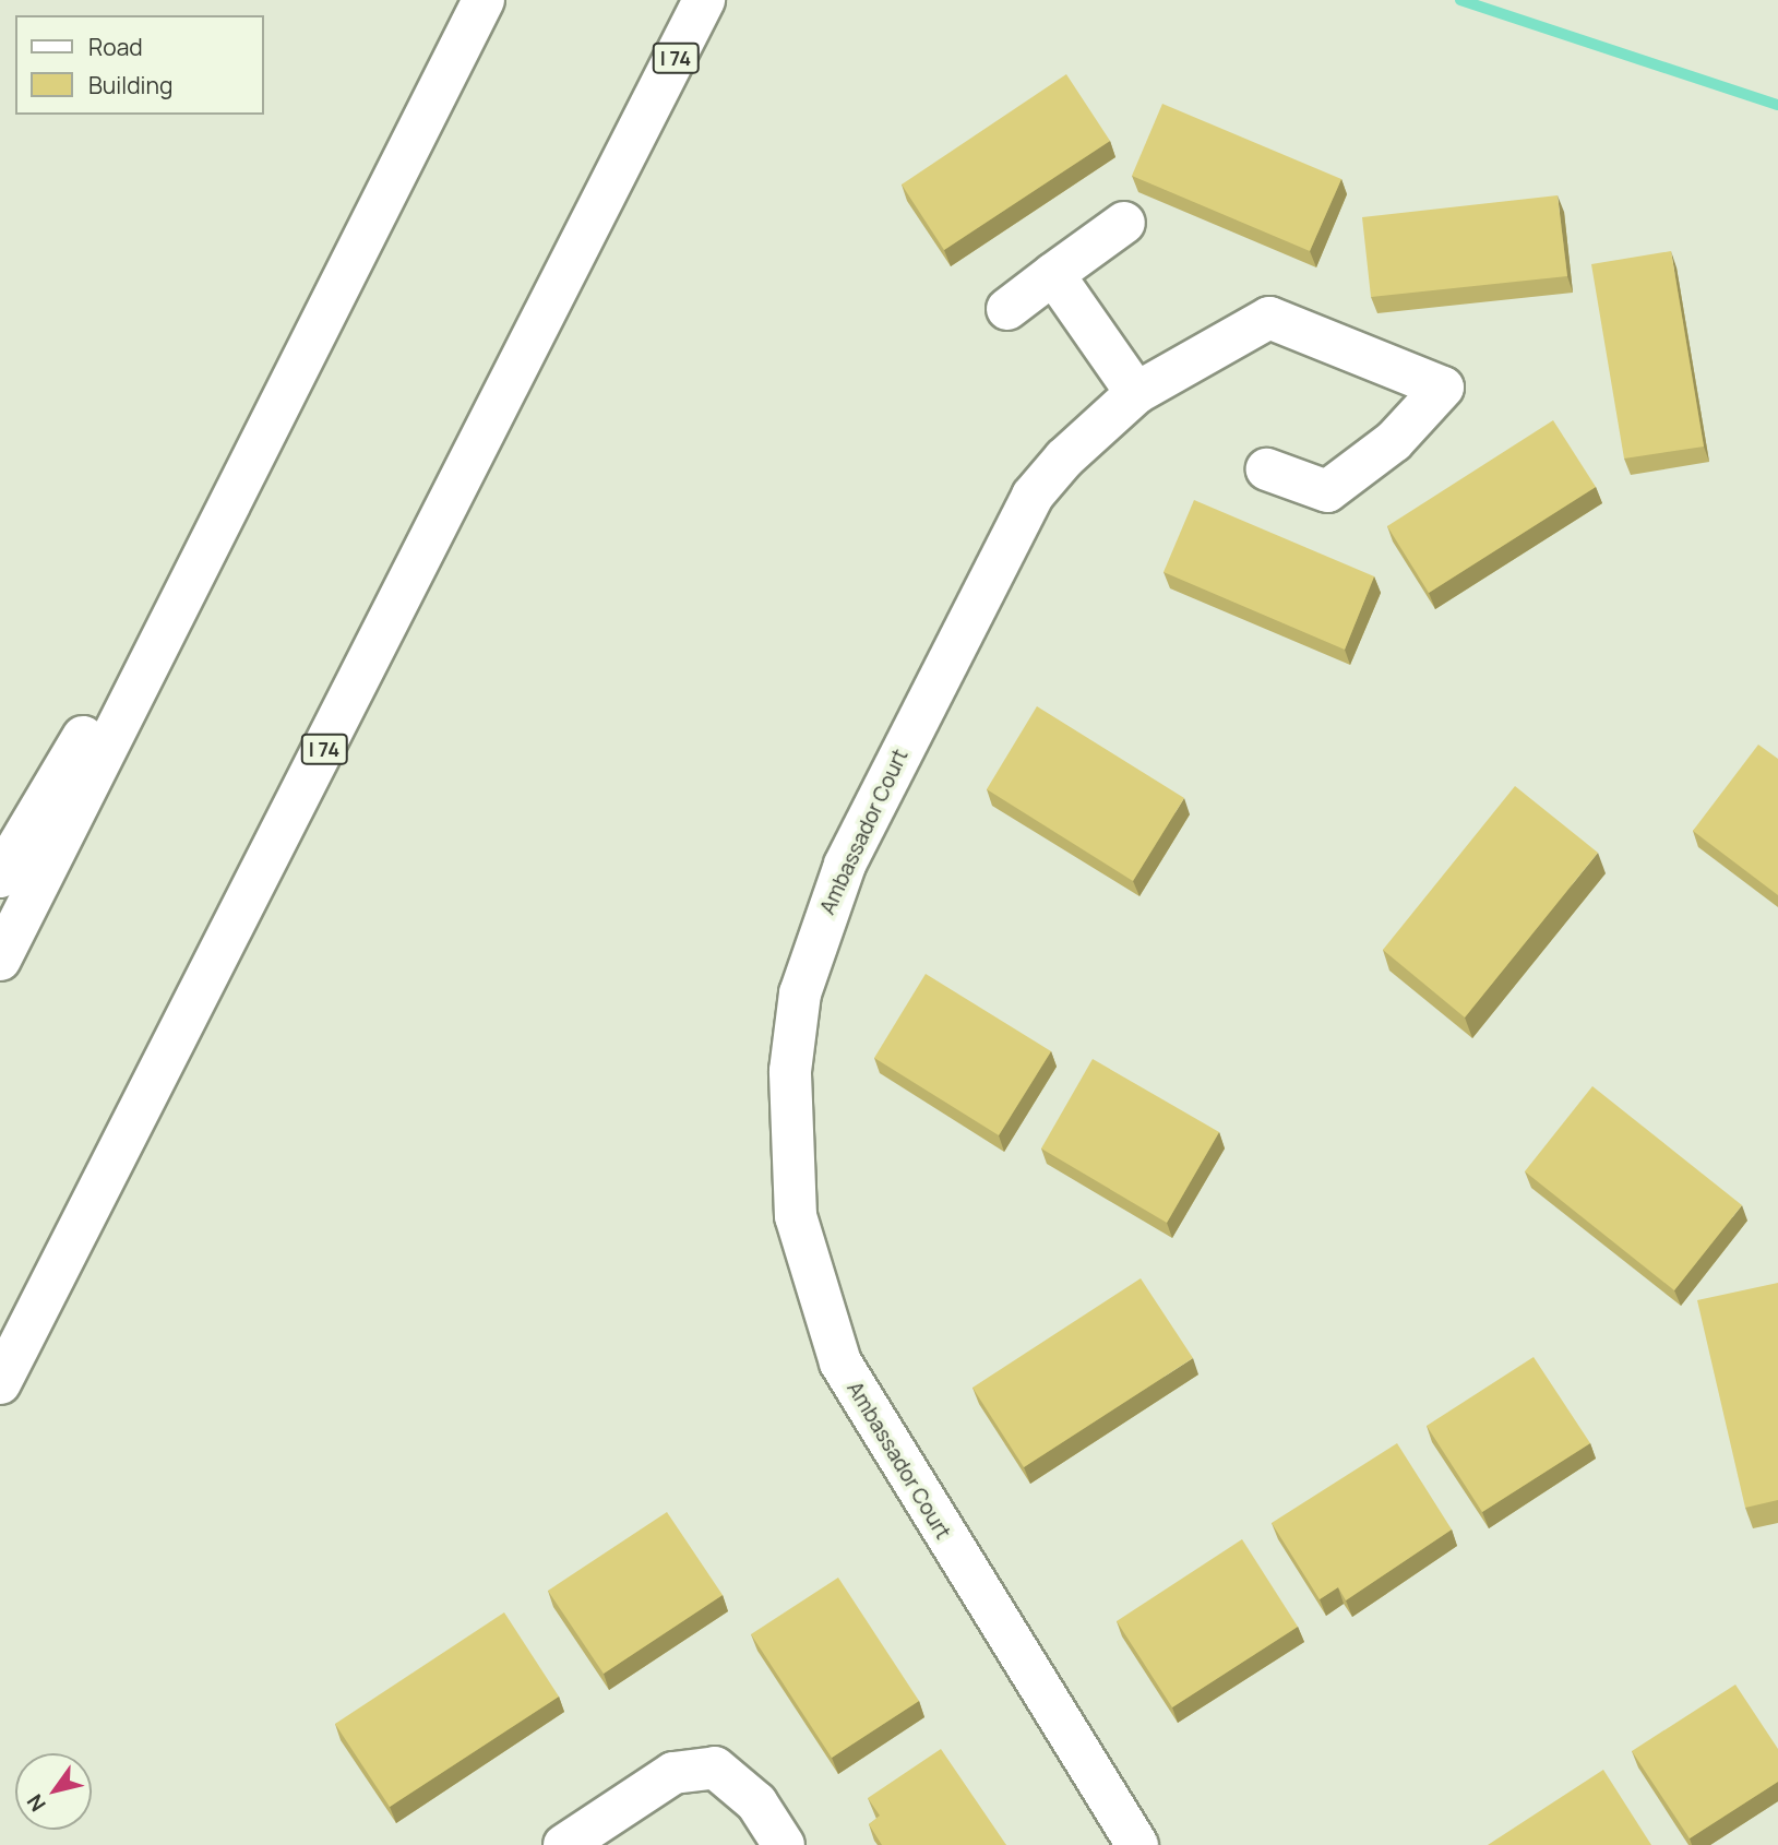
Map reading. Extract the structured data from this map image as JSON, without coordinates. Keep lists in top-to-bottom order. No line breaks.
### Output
{"streets":{"main road":["I 74","Ambassador Court"]},"legend":["Road","Building"],"north":"bottom left"}
